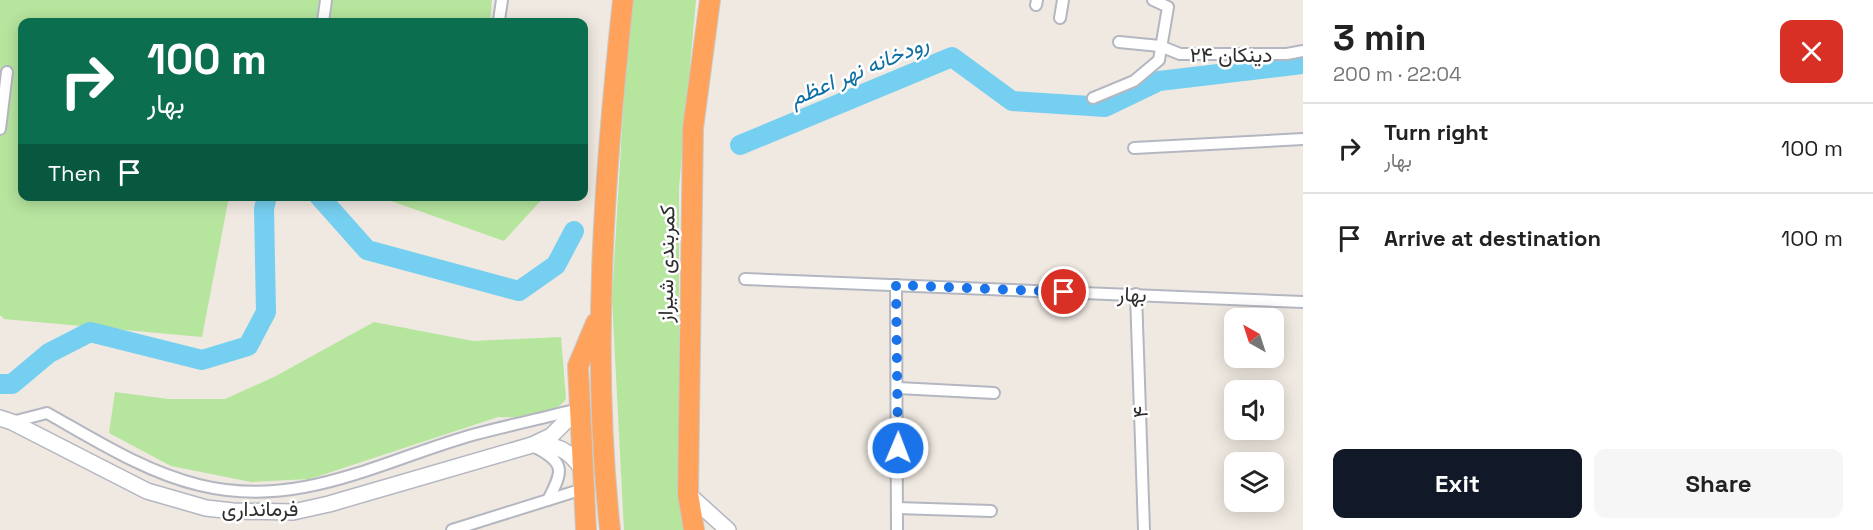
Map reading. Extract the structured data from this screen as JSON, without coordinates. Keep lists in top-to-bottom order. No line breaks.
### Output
{"streets":{"highway":["کمربندی شیراز"],"street":["۲۴ دینکان","بهار","۴","فرمانداری"]},"crossings":[["بهار","۴"]],"water":["رودخانه نهر اعظم"],"north":"top left","page":{"heading":["3 min","200 m · 22:04"],"turn":["100 m","بهار"],"list":[{"name":"Turn right","note":"بهار","value":"100 m"},{"name":"Arrive at destination","value":"100 m"}],"then":"Then","buttons":["Exit","Share"]}}
